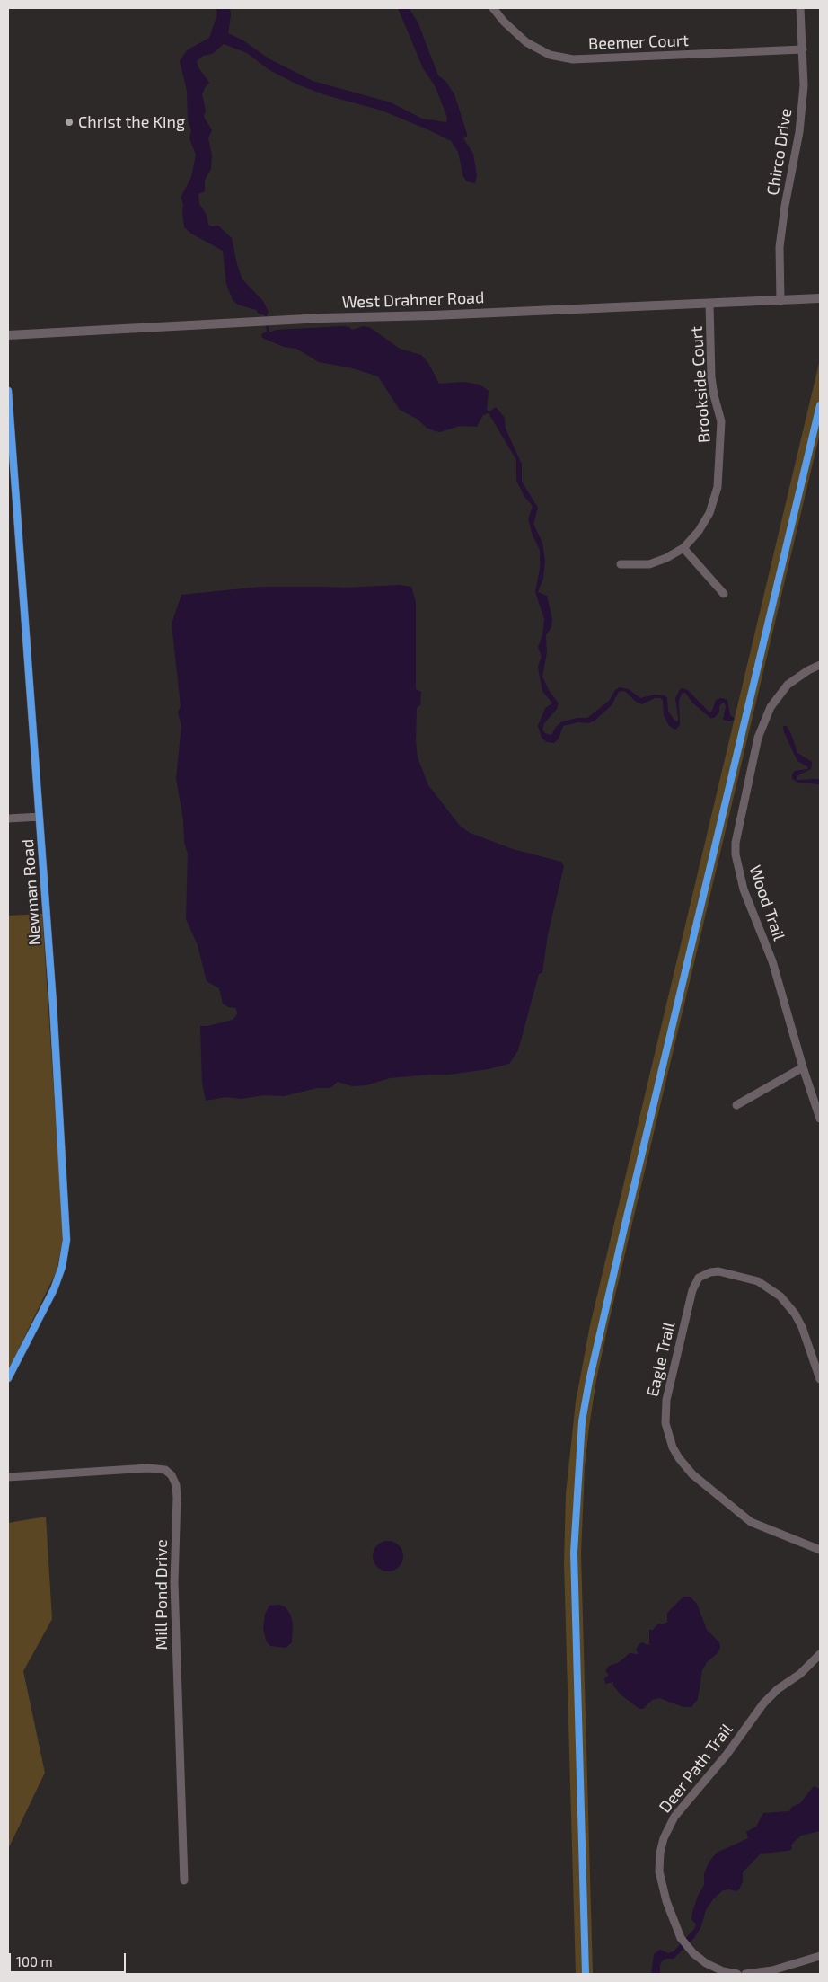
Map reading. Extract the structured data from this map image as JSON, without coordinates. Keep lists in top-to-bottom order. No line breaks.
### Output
{"streets":{"street":["Beemer Court","Chirco Drive","West Drahner Road","Brookside Court","Newman Road","Wood Trail","Eagle Trail","Mill Pond Drive","Deer Path Trail"]},"crossings":[["Beemer Court","Chirco Drive"],["Chirco Drive","West Drahner Road"],["West Drahner Road","Brookside Court"]],"places":["Christ the King"],"scale_bar":"100 m"}
